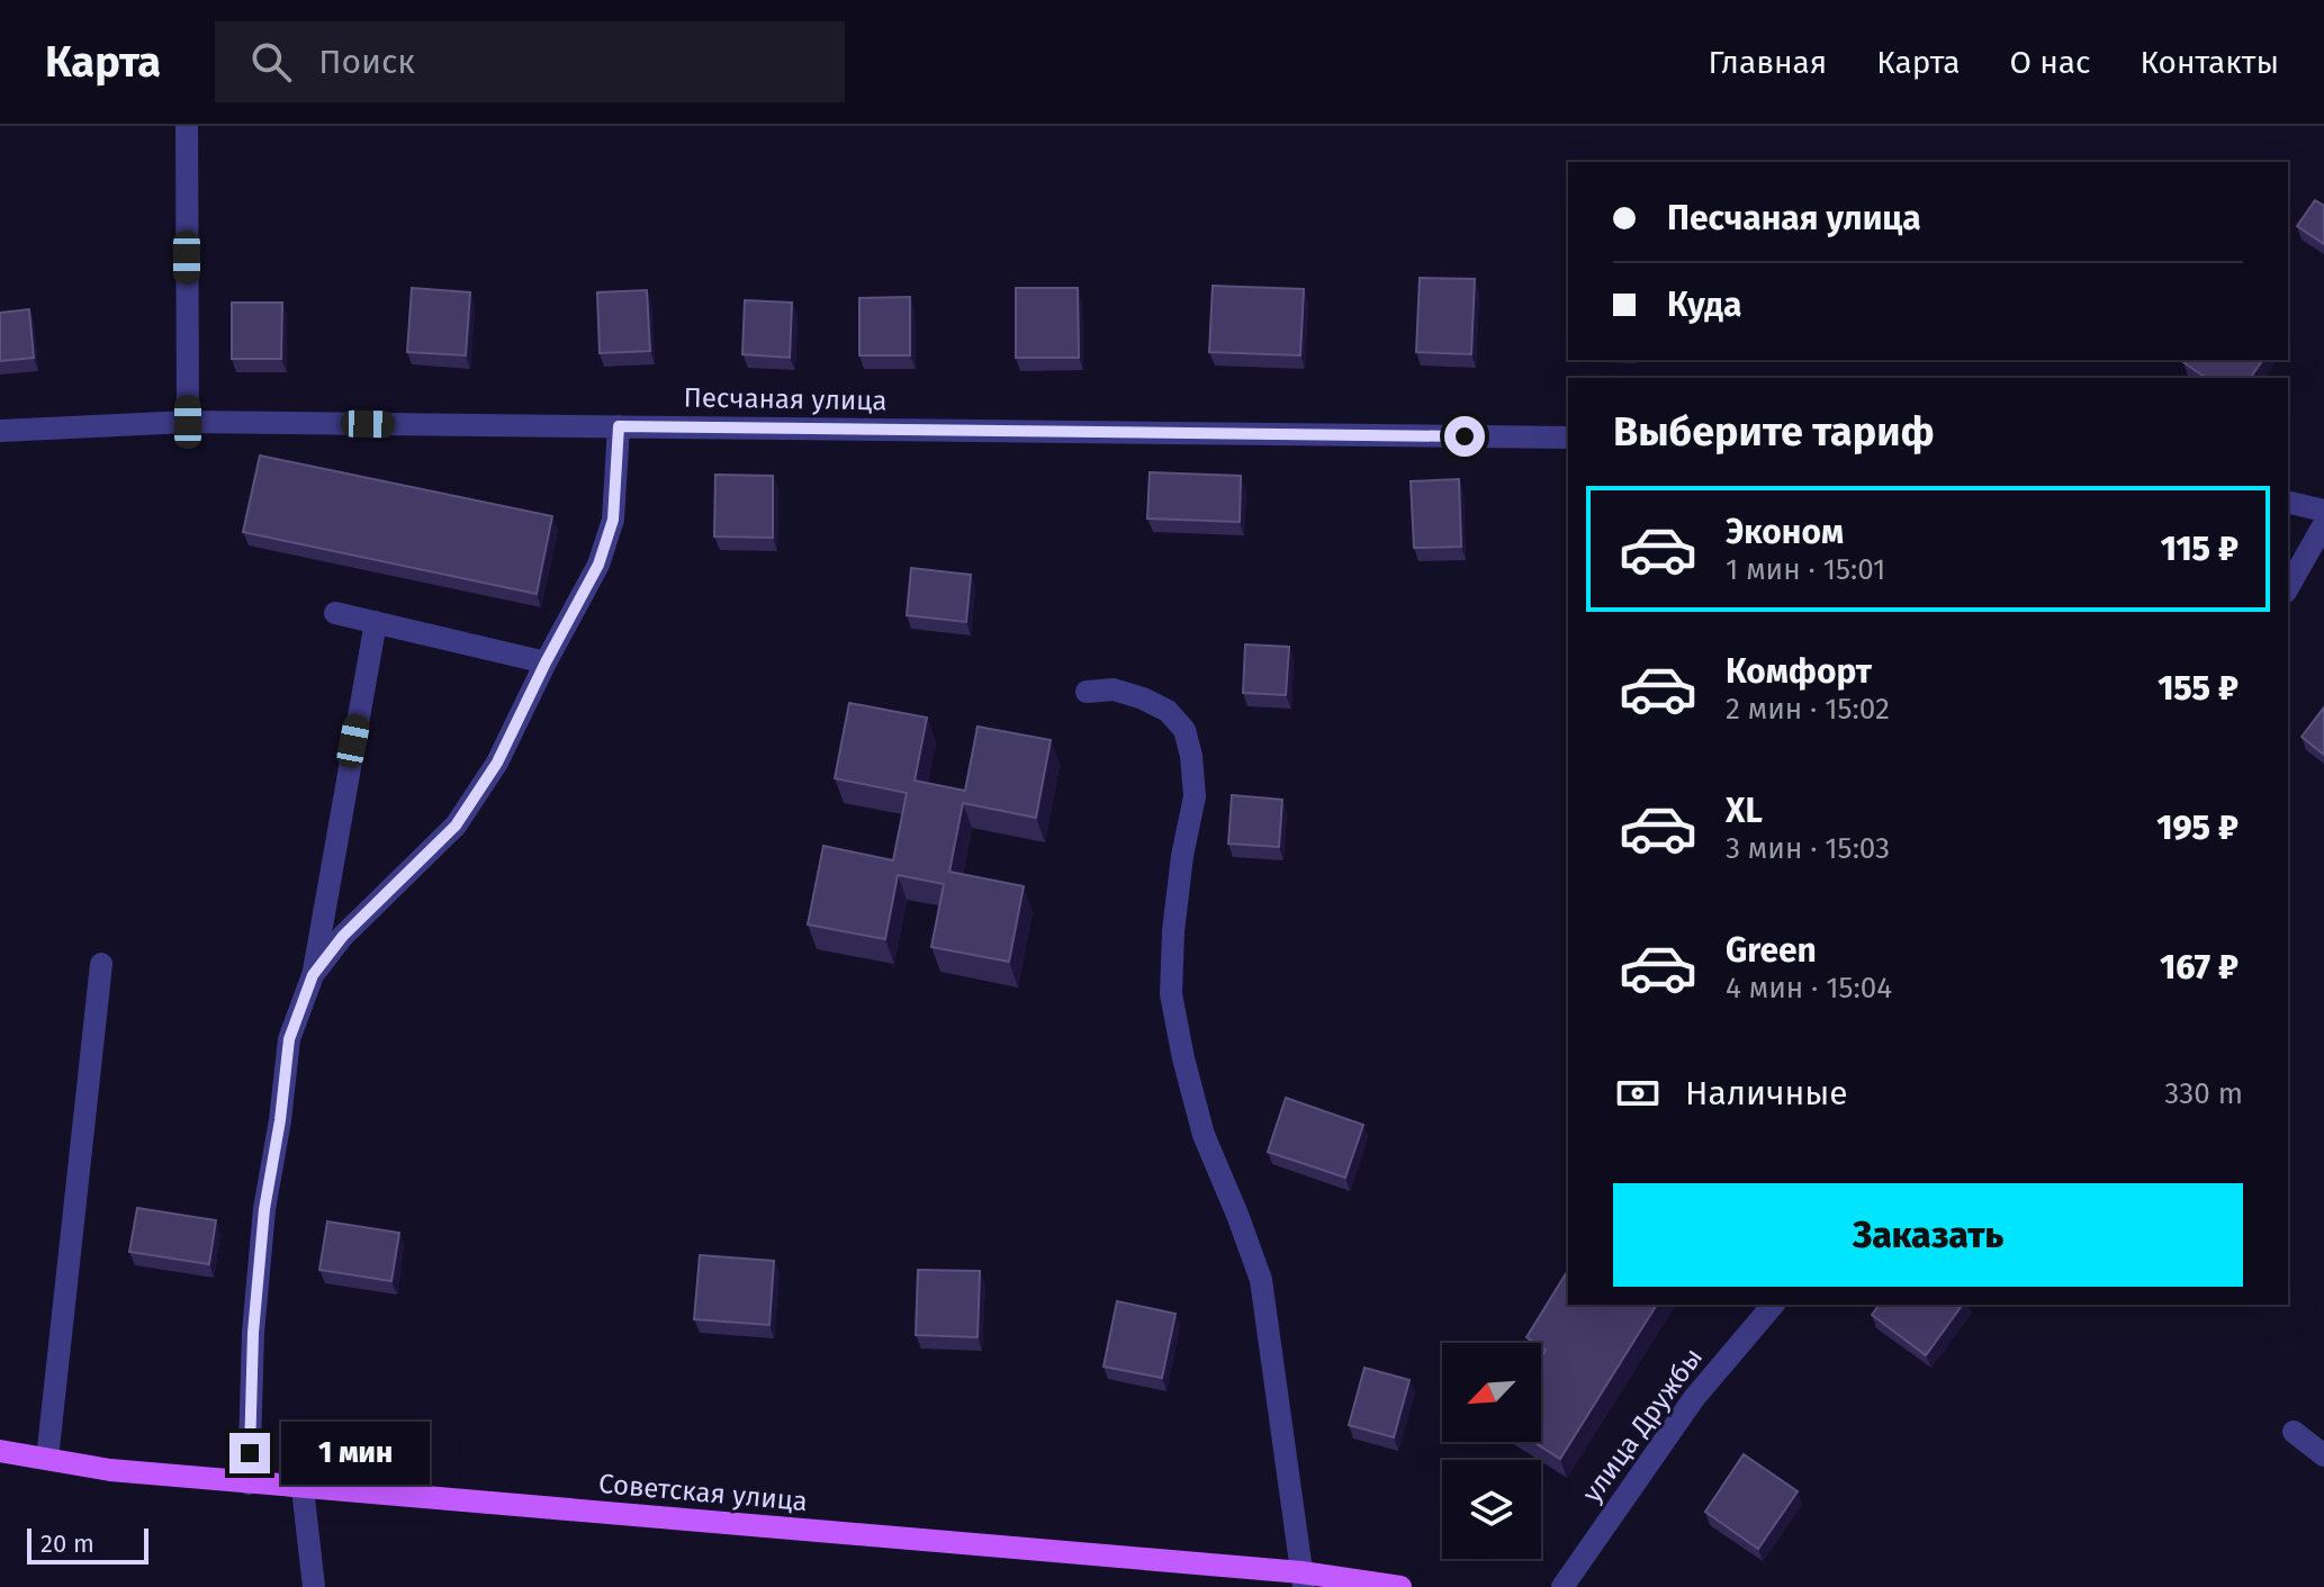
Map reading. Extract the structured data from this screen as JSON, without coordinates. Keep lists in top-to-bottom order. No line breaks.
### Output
{"streets":{"main road":["Советская улица"],"street":["Песчаная улица","улица Дружбы"]},"scale_bar":"20 m","north":"bottom left","page":{"header":"Карта","search":"Поиск","nav":["Главная","Карта","О нас","Контакты"],"banner":["Песчаная улица","Куда"],"heading":"Выберите тариф","list":[{"name":"Эконом","note":"1 мин · 15:01","value":"115 ₽"},{"name":"Комфорт","note":"2 мин · 15:02","value":"155 ₽"},{"name":"XL","note":"3 мин · 15:03","value":"195 ₽"},{"name":"Green","note":"4 мин · 15:04","value":"167 ₽"}],"pay":["Наличные","330 m"],"buttons":"Заказать","bubble":"1 мин","scale":"20 m"}}
